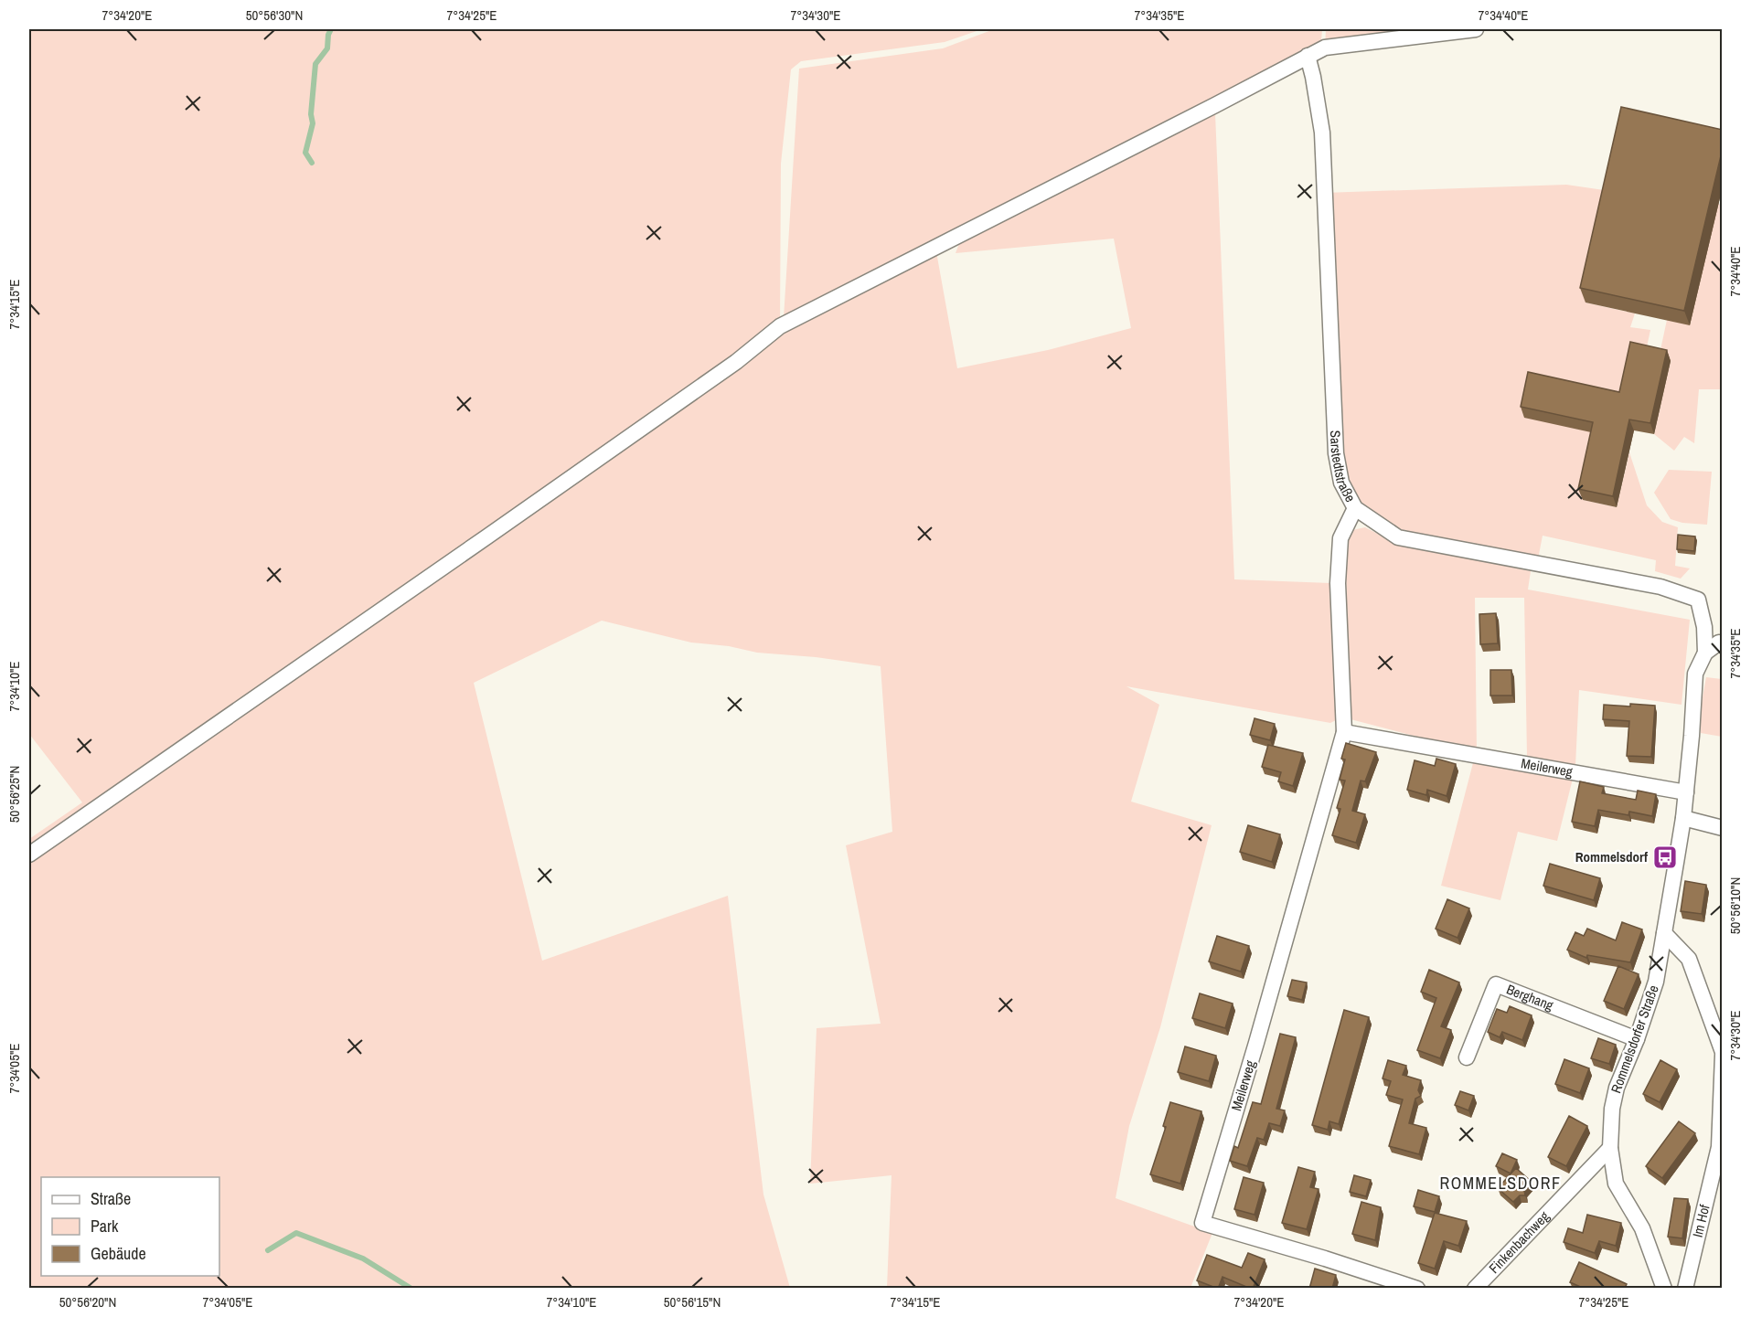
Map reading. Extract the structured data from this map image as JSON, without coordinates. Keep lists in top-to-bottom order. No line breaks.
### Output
{"streets":{"street":["Sarstedtstraße","Meilerweg","Berghang","Rommelsdorfer Straße","Im Hof","Finkenbachweg"]},"crossings":[["Sarstedtstraße","Meilerweg"],["Sarstedtstraße","Rommelsdorfer Straße"],["Meilerweg","Rommelsdorfer Straße"],["Berghang","Rommelsdorfer Straße"],["Rommelsdorfer Straße","Im Hof"],["Rommelsdorfer Straße","Finkenbachweg"]],"districts":["ROMMELSDORF"],"places":{"bus stop":["Rommelsdorf"]},"legend":["Straße","Park","Gebäude"],"coordinates":["7°34'20\"E","50°56'30\"N","7°34'25\"E","7°34'30\"E","7°34'35\"E","7°34'40\"E","7°34'15\"E","7°34'10\"E","50°56'25\"N","50°56'10\"N","7°34'05\"E","50°56'20\"N","50°56'15\"N"]}
